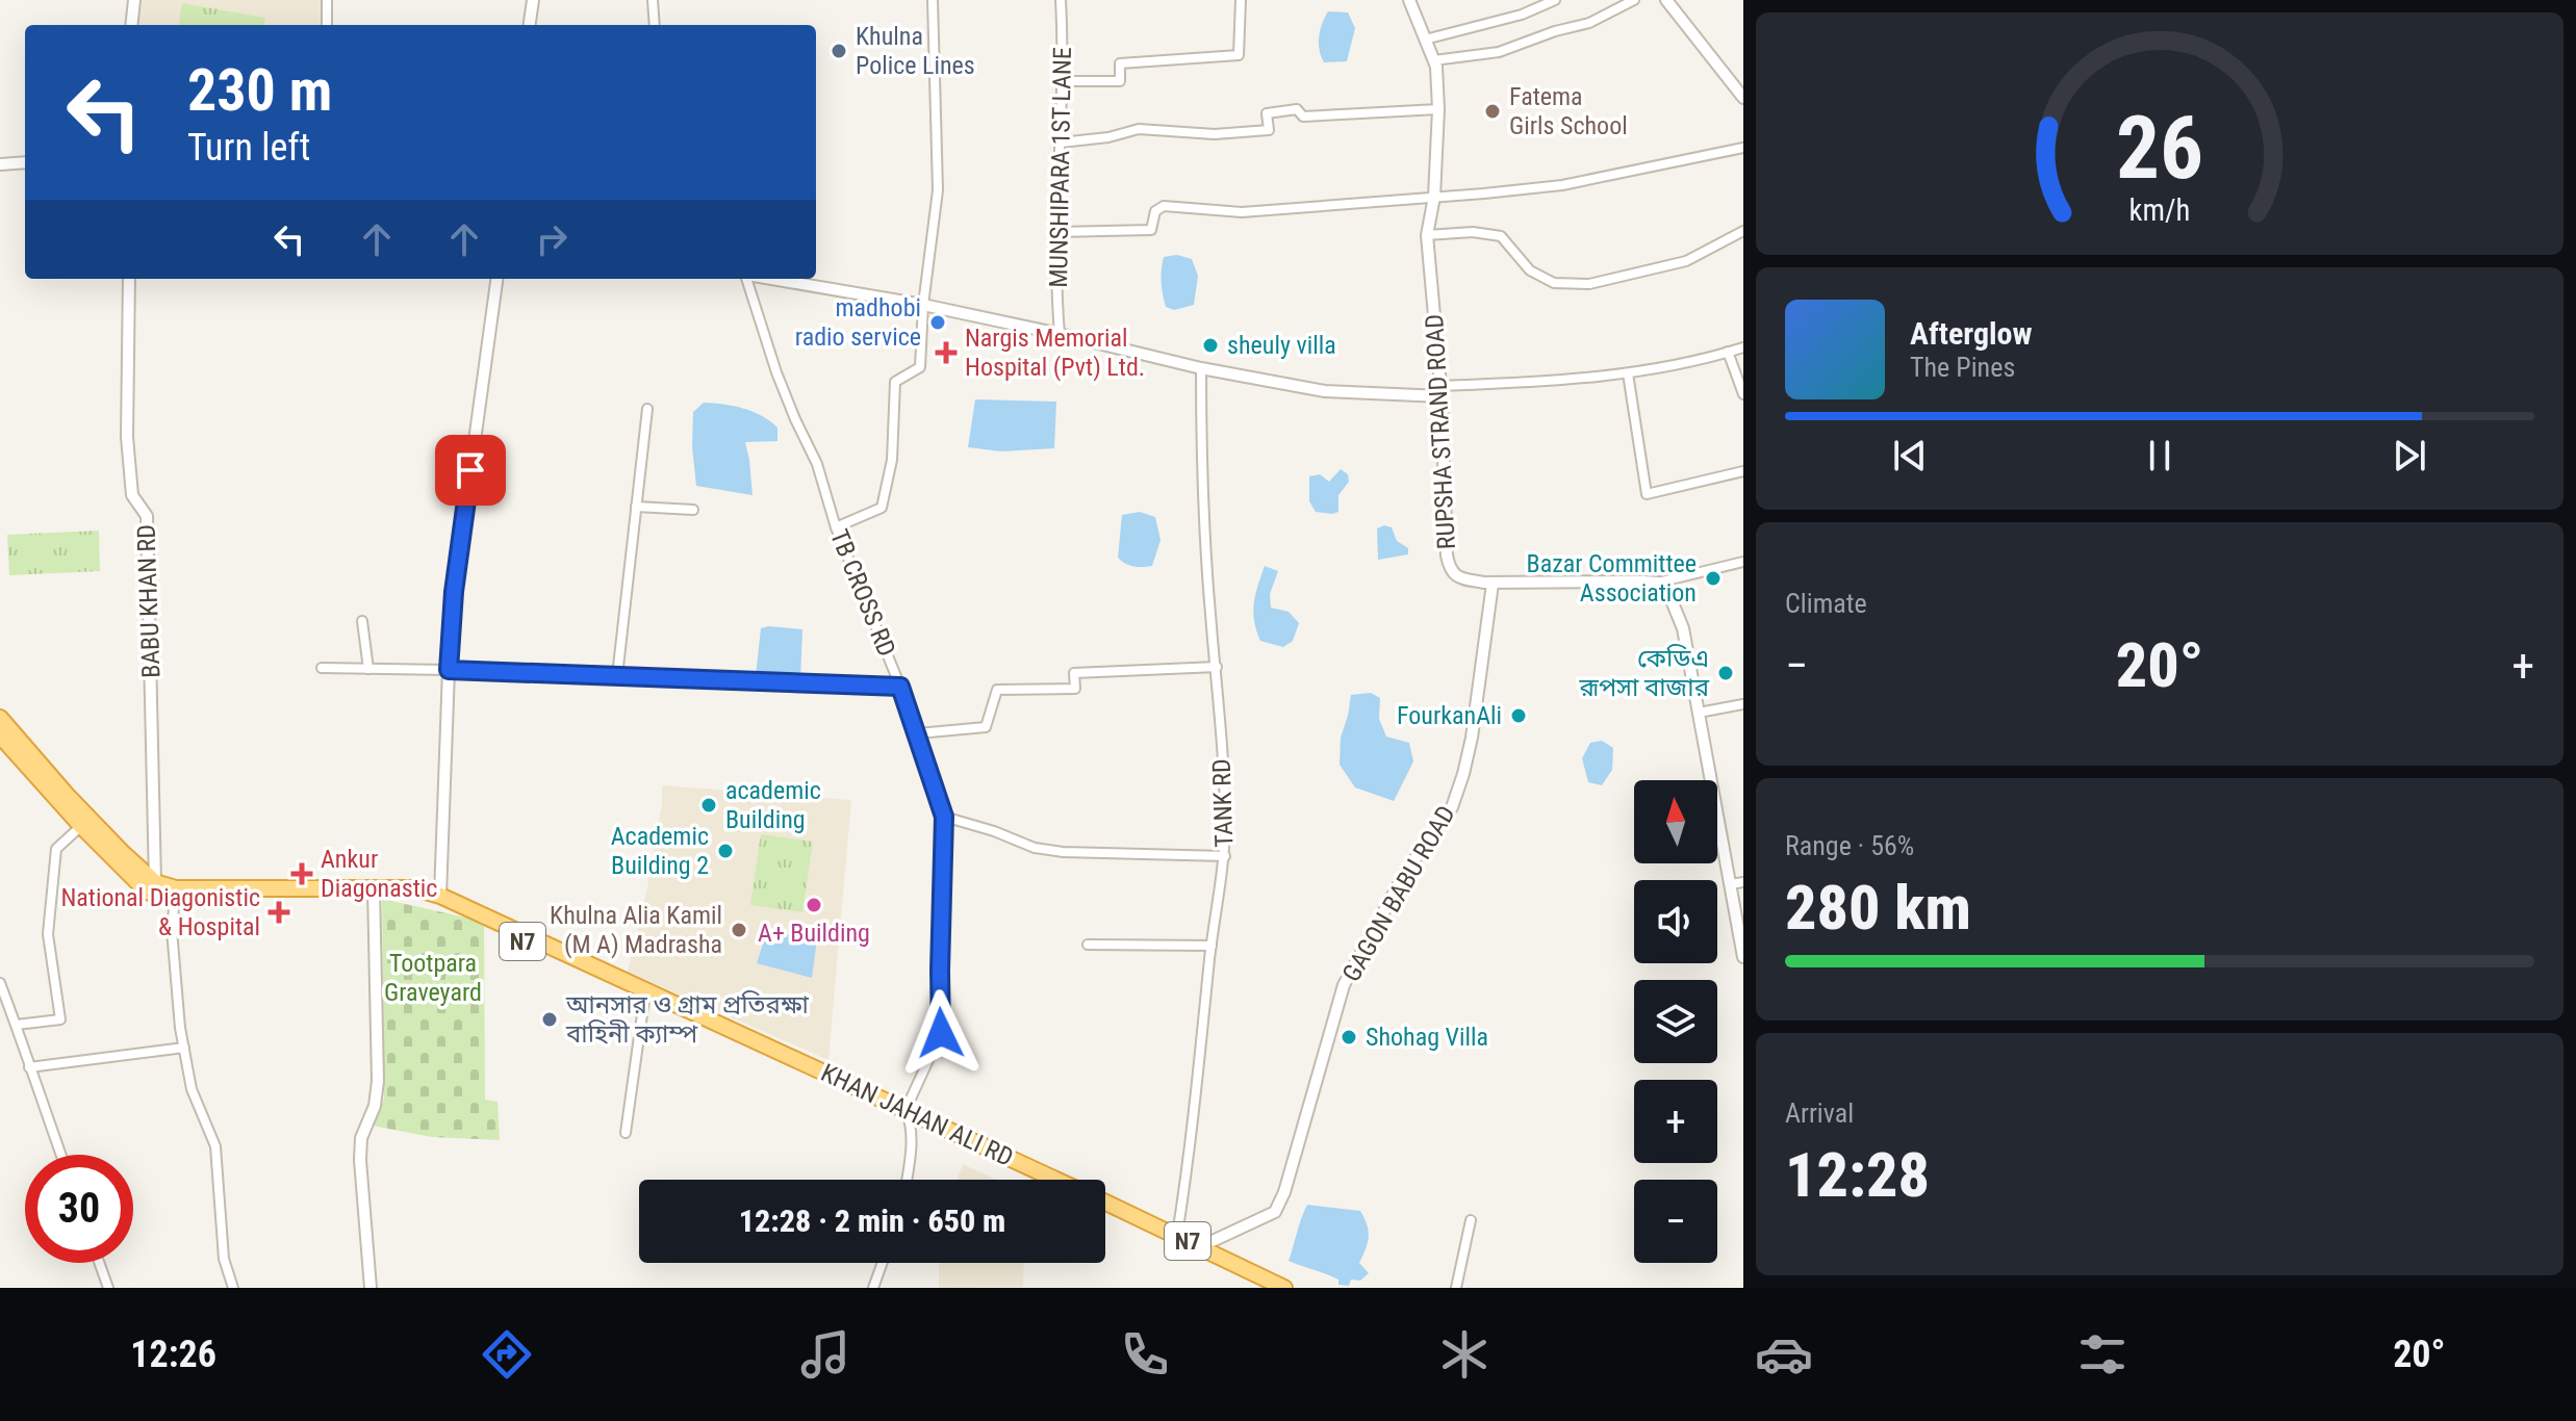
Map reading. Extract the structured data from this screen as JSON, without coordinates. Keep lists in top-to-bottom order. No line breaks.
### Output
{"streets":{"highway":["N7","KHAN JAHAN ALI RD"],"street":["MUNSHIPARA 1ST LANE","RUPSHA STRAND ROAD","TB CROSS RD","BABU KHAN RD","TANK RD","GAGON BABU ROAD"]},"crossings":[["RUPSHA STRAND ROAD","GAGON BABU ROAD"],["TB CROSS RD","KHAN JAHAN ALI RD"],["BABU KHAN RD","KHAN JAHAN ALI RD"],["TANK RD","KHAN JAHAN ALI RD"],["GAGON BABU ROAD","KHAN JAHAN ALI RD"]],"parks":["Tootpara Graveyard"],"places":{"other":["Khulna Police Lines","Fatema Girls School","madhobi radio service","sheuly villa","Bazar Committee Association","কেডিএ রূপসা বাজার","FourkanAli","academic Building","Academic Building 2","A+ Building","Khulna Alia Kamil (M A) Madrasha","আনসার ও গ্রাম প্রতিরক্ষা বাহিনী ক্যাম্প","Shohag Villa"],"health":["Nargis Memorial Hospital (Pvt) Ltd.","Ankur Diagonastic","National Diagonistic & Hospital"]},"north":"top","page":{"turn":["230 m","Turn left"],"song":["Afterglow","The Pines"],"tile":["Climate",["Range · 56%","280 km"],["Arrival","12:28"]],"heat":["−","20°","+"],"map_buttons":["+","−"],"limit":"30","trip":"12:28 · 2 min · 650 m","tabs":["12:26","20°"],"gauge":["26","km/h"]}}
